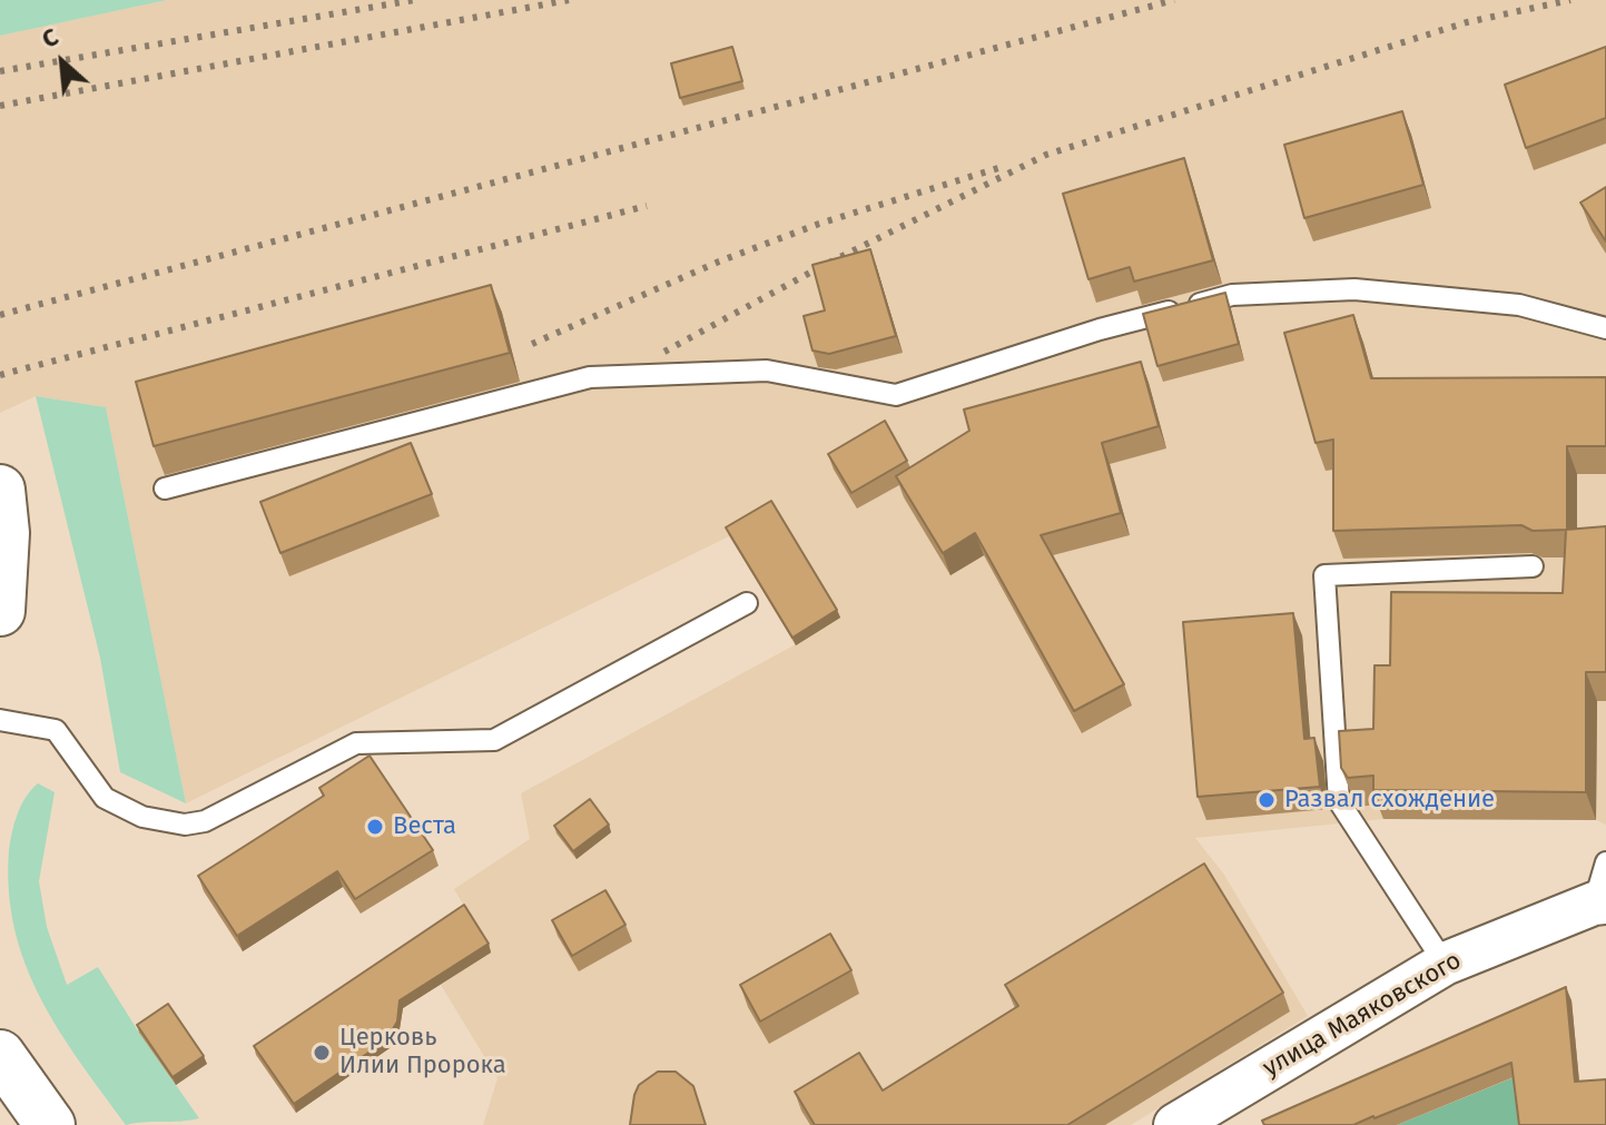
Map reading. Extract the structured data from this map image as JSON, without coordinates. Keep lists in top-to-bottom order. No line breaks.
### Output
{"streets":{"street":["улица Маяковского"]},"places":["Развал схождение","Веста","Церковь Илии Пророка"],"north":"top left"}
